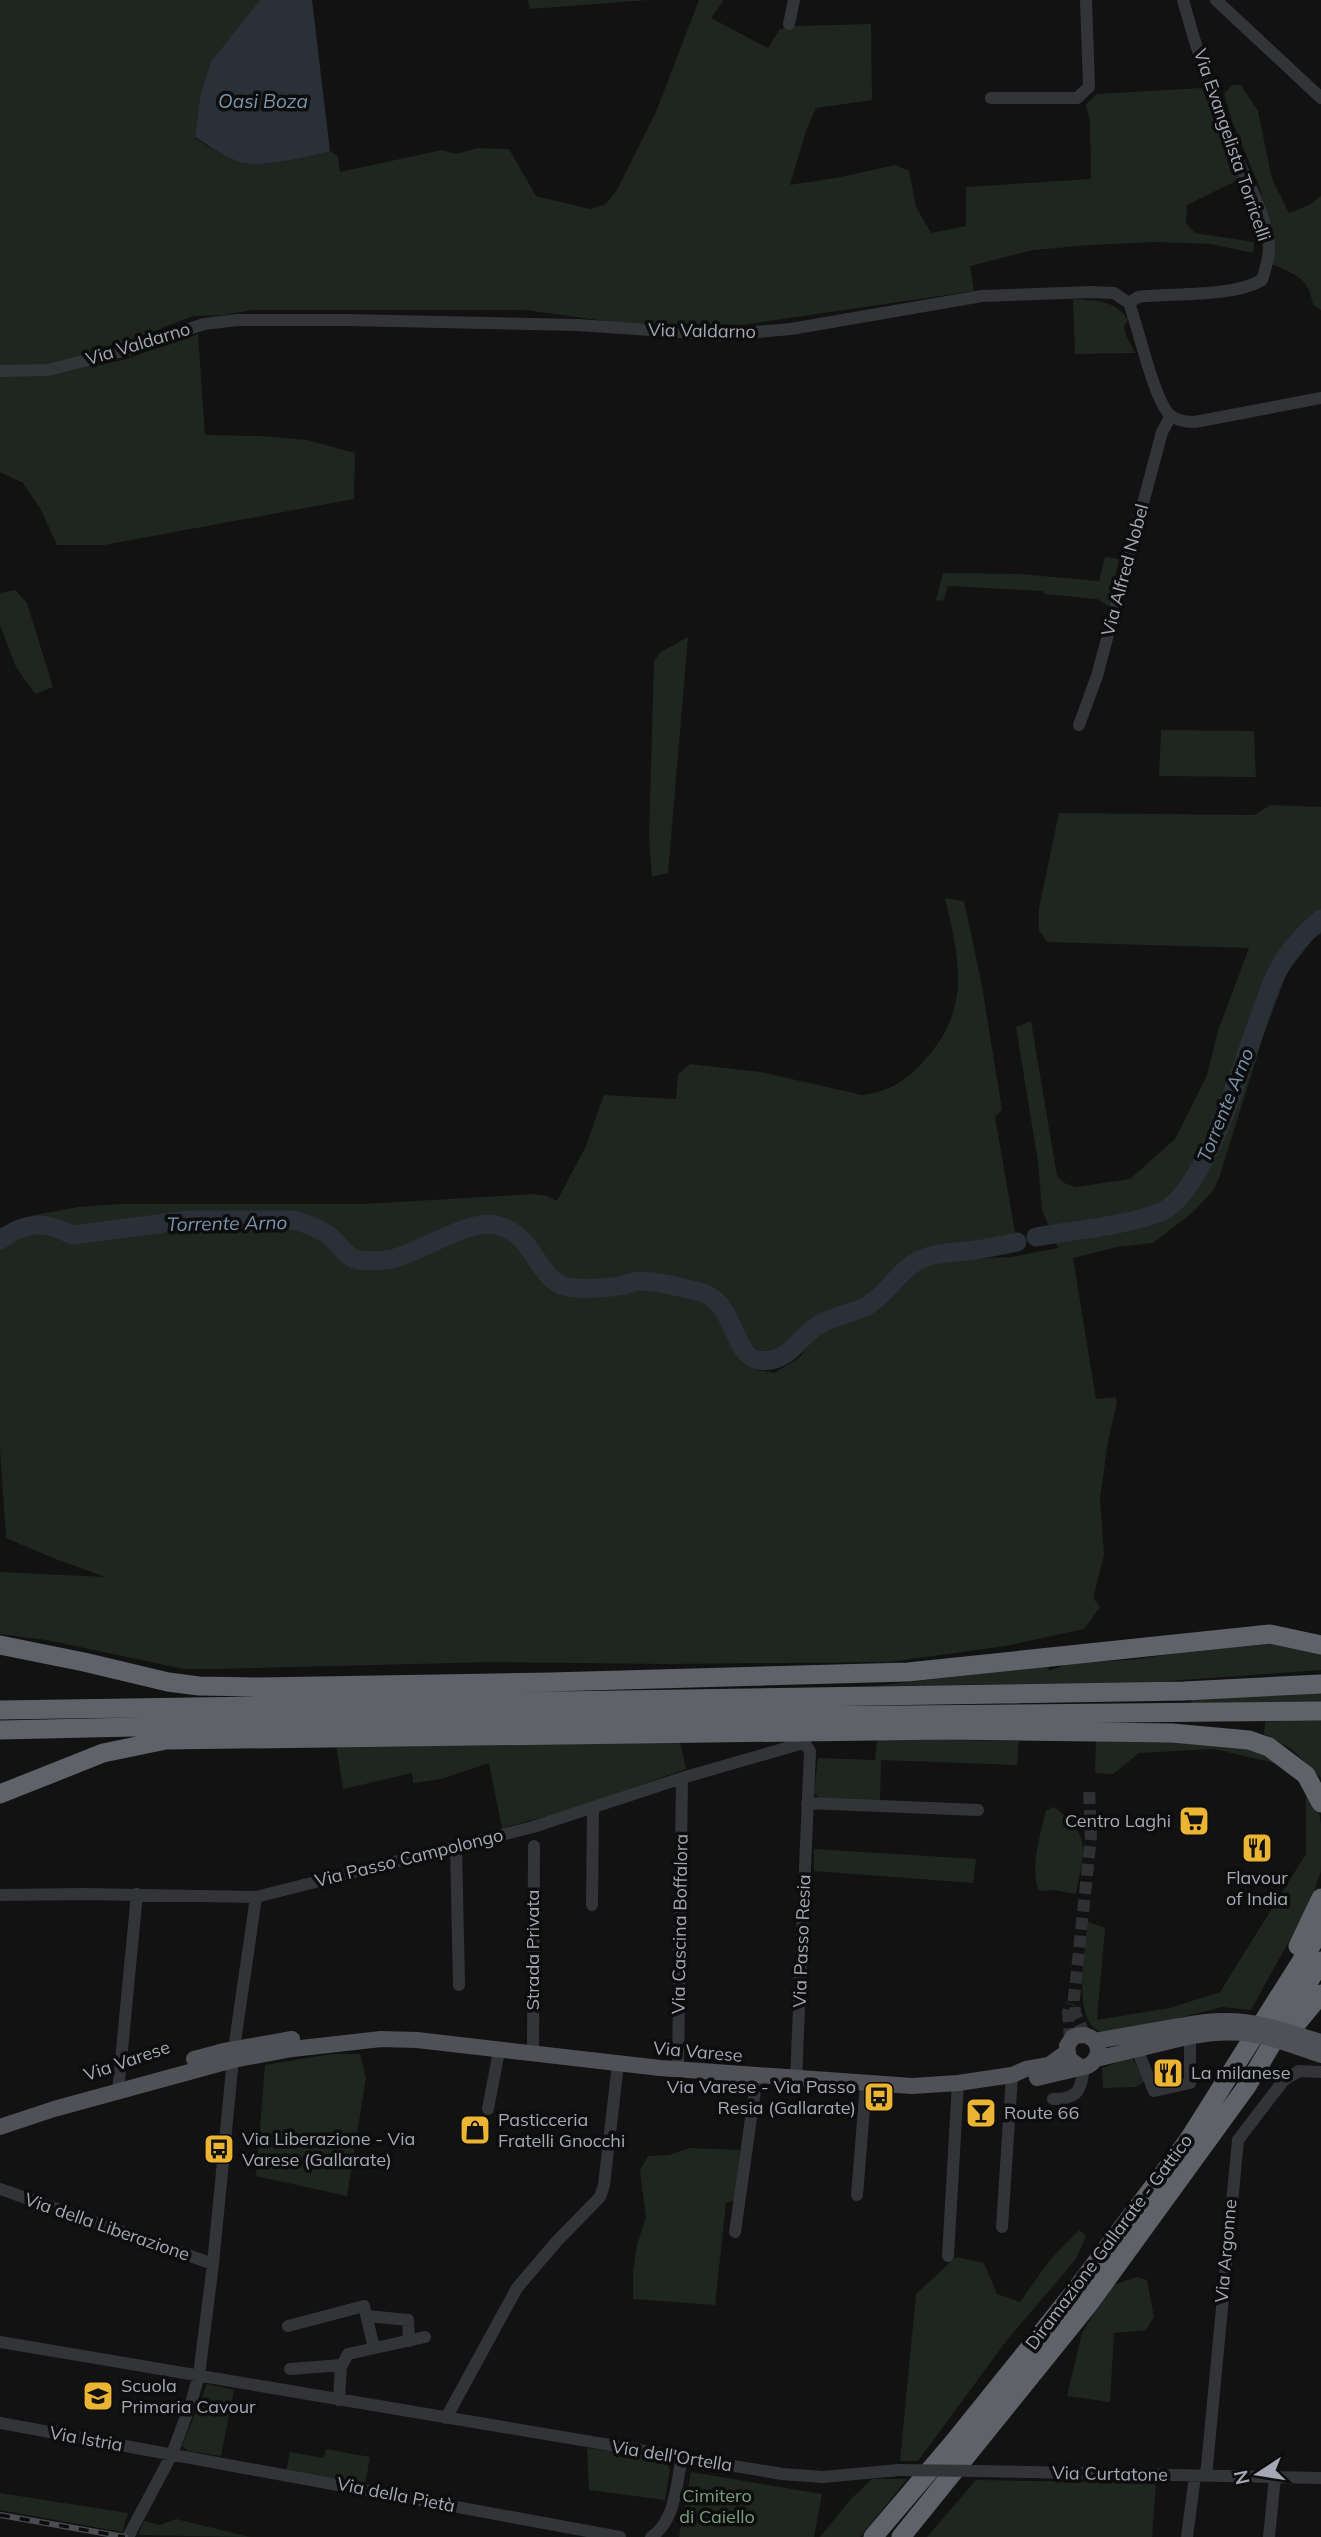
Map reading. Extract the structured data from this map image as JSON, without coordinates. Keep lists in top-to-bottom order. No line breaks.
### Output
{"streets":{"highway":["Diramazione Gallarate - Gattico"],"main road":["Via Varese"],"street":["Via Evangelista Torricelli","Via Valdarno","Via Alfred Nobel","Via Passo Campolongo","Via Cascina Boffalora","Via Passo Resia","Strada Privata","Via della Liberazione","Via Argonne","Via Istria","Via dell'Ortella","Via Curtatone","Via della Pietà"]},"crossings":[["Via Evangelista Torricelli","Via Valdarno"],["Via Passo Campolongo","Via Cascina Boffalora"],["Via Passo Campolongo","Via Passo Resia"],["Via Passo Campolongo","Via della Liberazione"],["Via Cascina Boffalora","Via Varese"],["Via Passo Resia","Via Varese"],["Strada Privata","Via Varese"],["Via Varese","Via della Liberazione"],["Via della Liberazione","Via Istria"],["Via della Liberazione","Via dell'Ortella"],["Via della Liberazione","Via della Pietà"],["Via Argonne","Via Curtatone"],["Via Istria","Via della Pietà"],["Via dell'Ortella","Via Curtatone"]],"water":["Oasi Boza","Torrente Arno"],"parks":["Cimitero di Caiello"],"places":{"supermarket":["Centro Laghi"],"restaurant":["Flavour of India","La milanese"],"bus stop":["Via Varese - Via Passo Resia (Gallarate)","Via Liberazione - Via Varese (Gallarate)"],"bar":["Route 66"],"shop":["Pasticceria Fratelli Gnocchi"],"school or university":["Scuola Primaria Cavour"]},"north":"left"}
